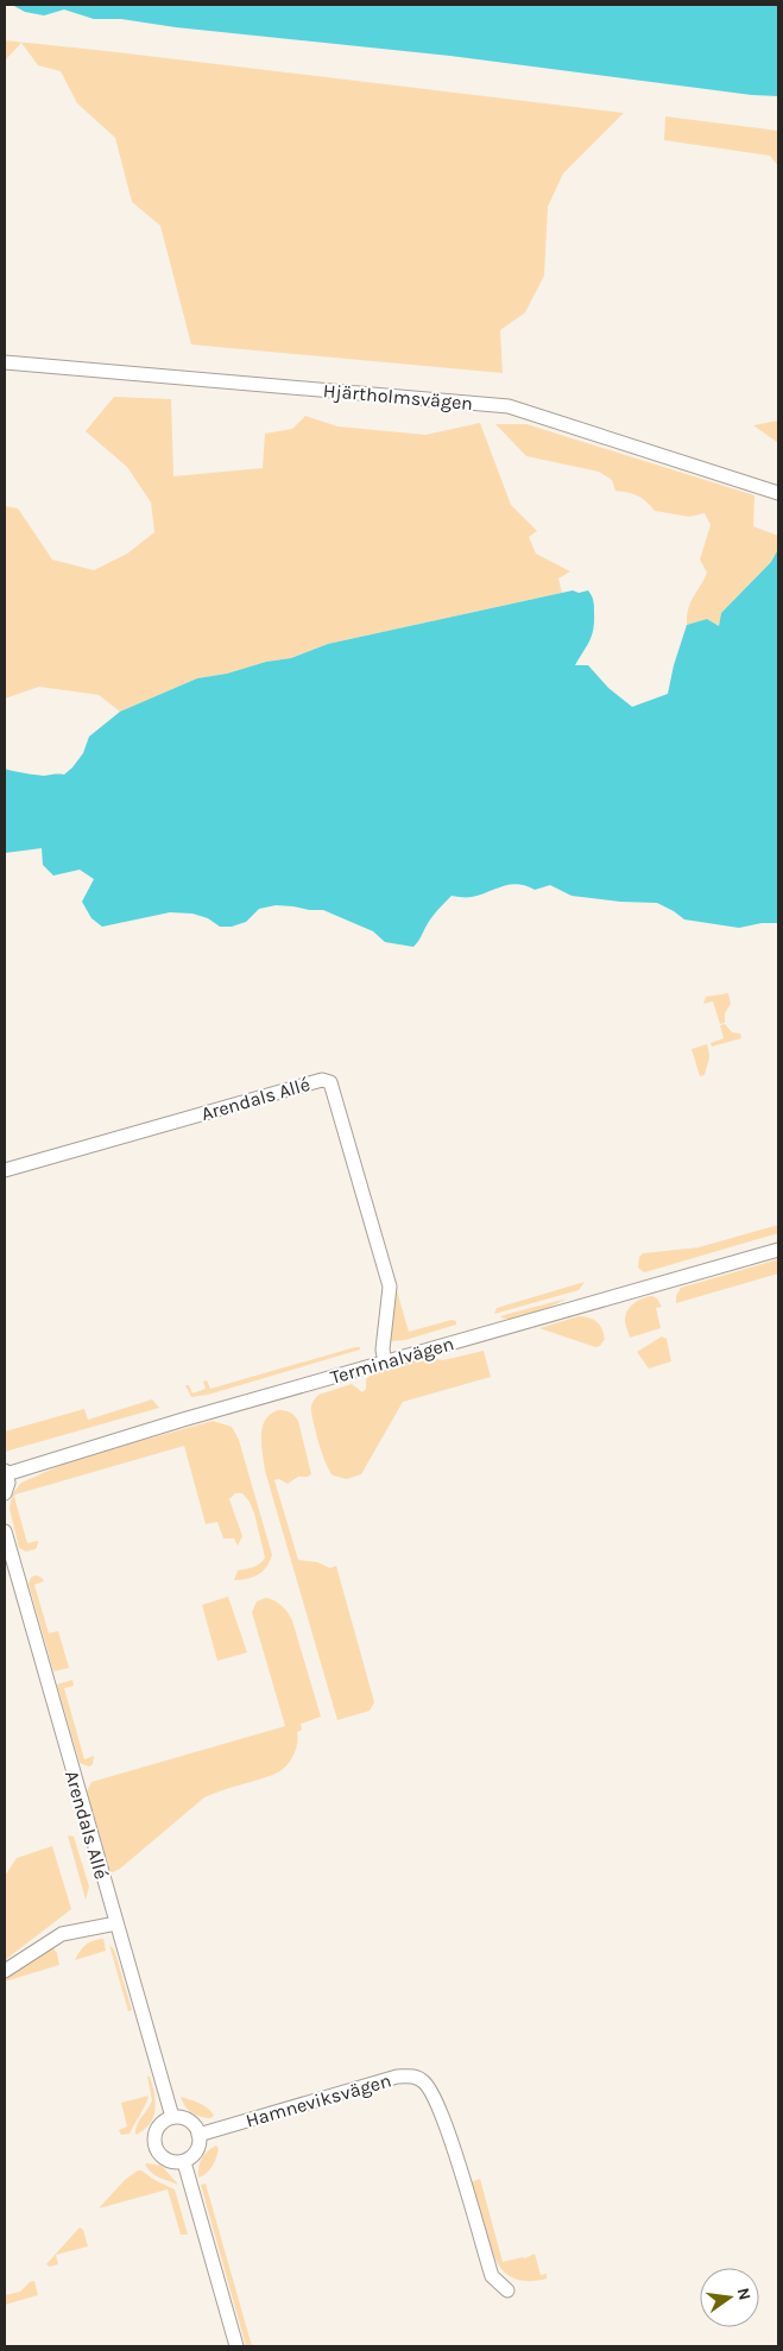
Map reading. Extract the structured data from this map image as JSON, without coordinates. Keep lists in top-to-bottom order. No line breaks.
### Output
{"streets":{"street":["Hjärtholmsvägen","Arendals Allé","Terminalvägen","Hamneviksvägen"]},"crossings":[["Arendals Allé","Terminalvägen"],["Arendals Allé","Hamneviksvägen"]],"north":"right"}
